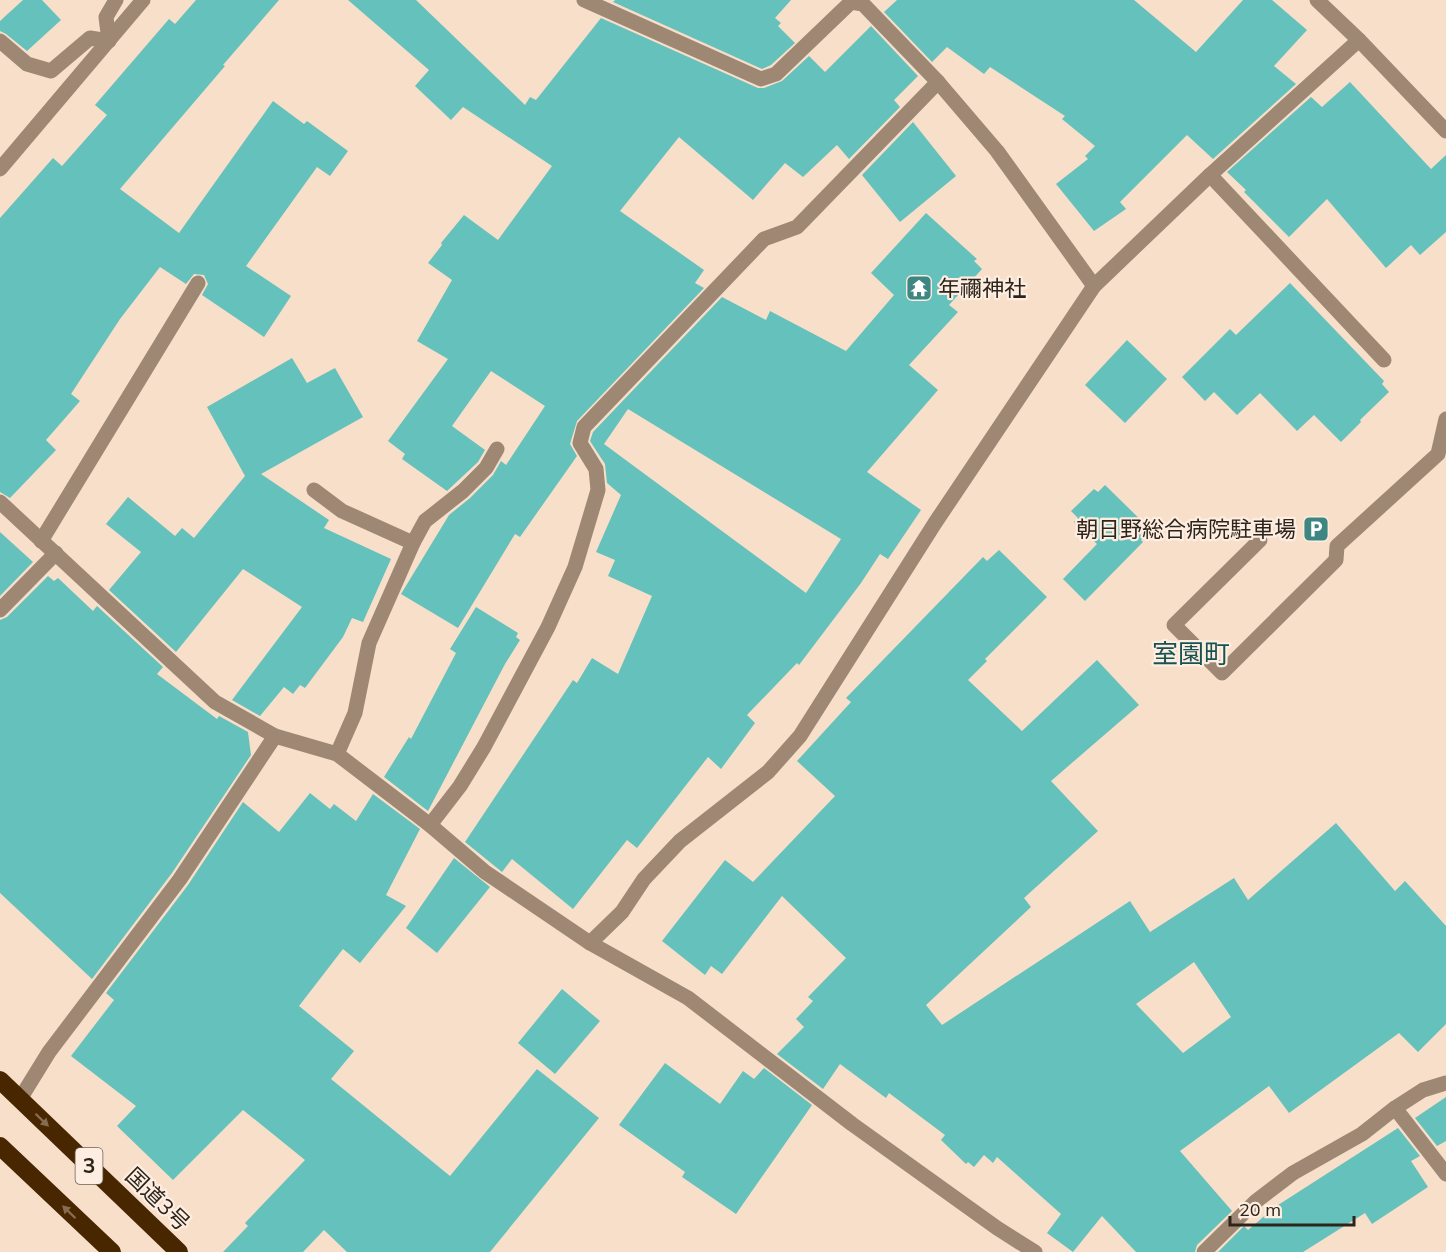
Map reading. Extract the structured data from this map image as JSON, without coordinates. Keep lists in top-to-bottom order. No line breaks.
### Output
{"streets":{"highway":["3","国道3号"]},"districts":["室園町"],"places":{"temple":["年禰神社"],"parking":["朝日野総合病院駐車場"]},"scale_bar":"20 m"}
